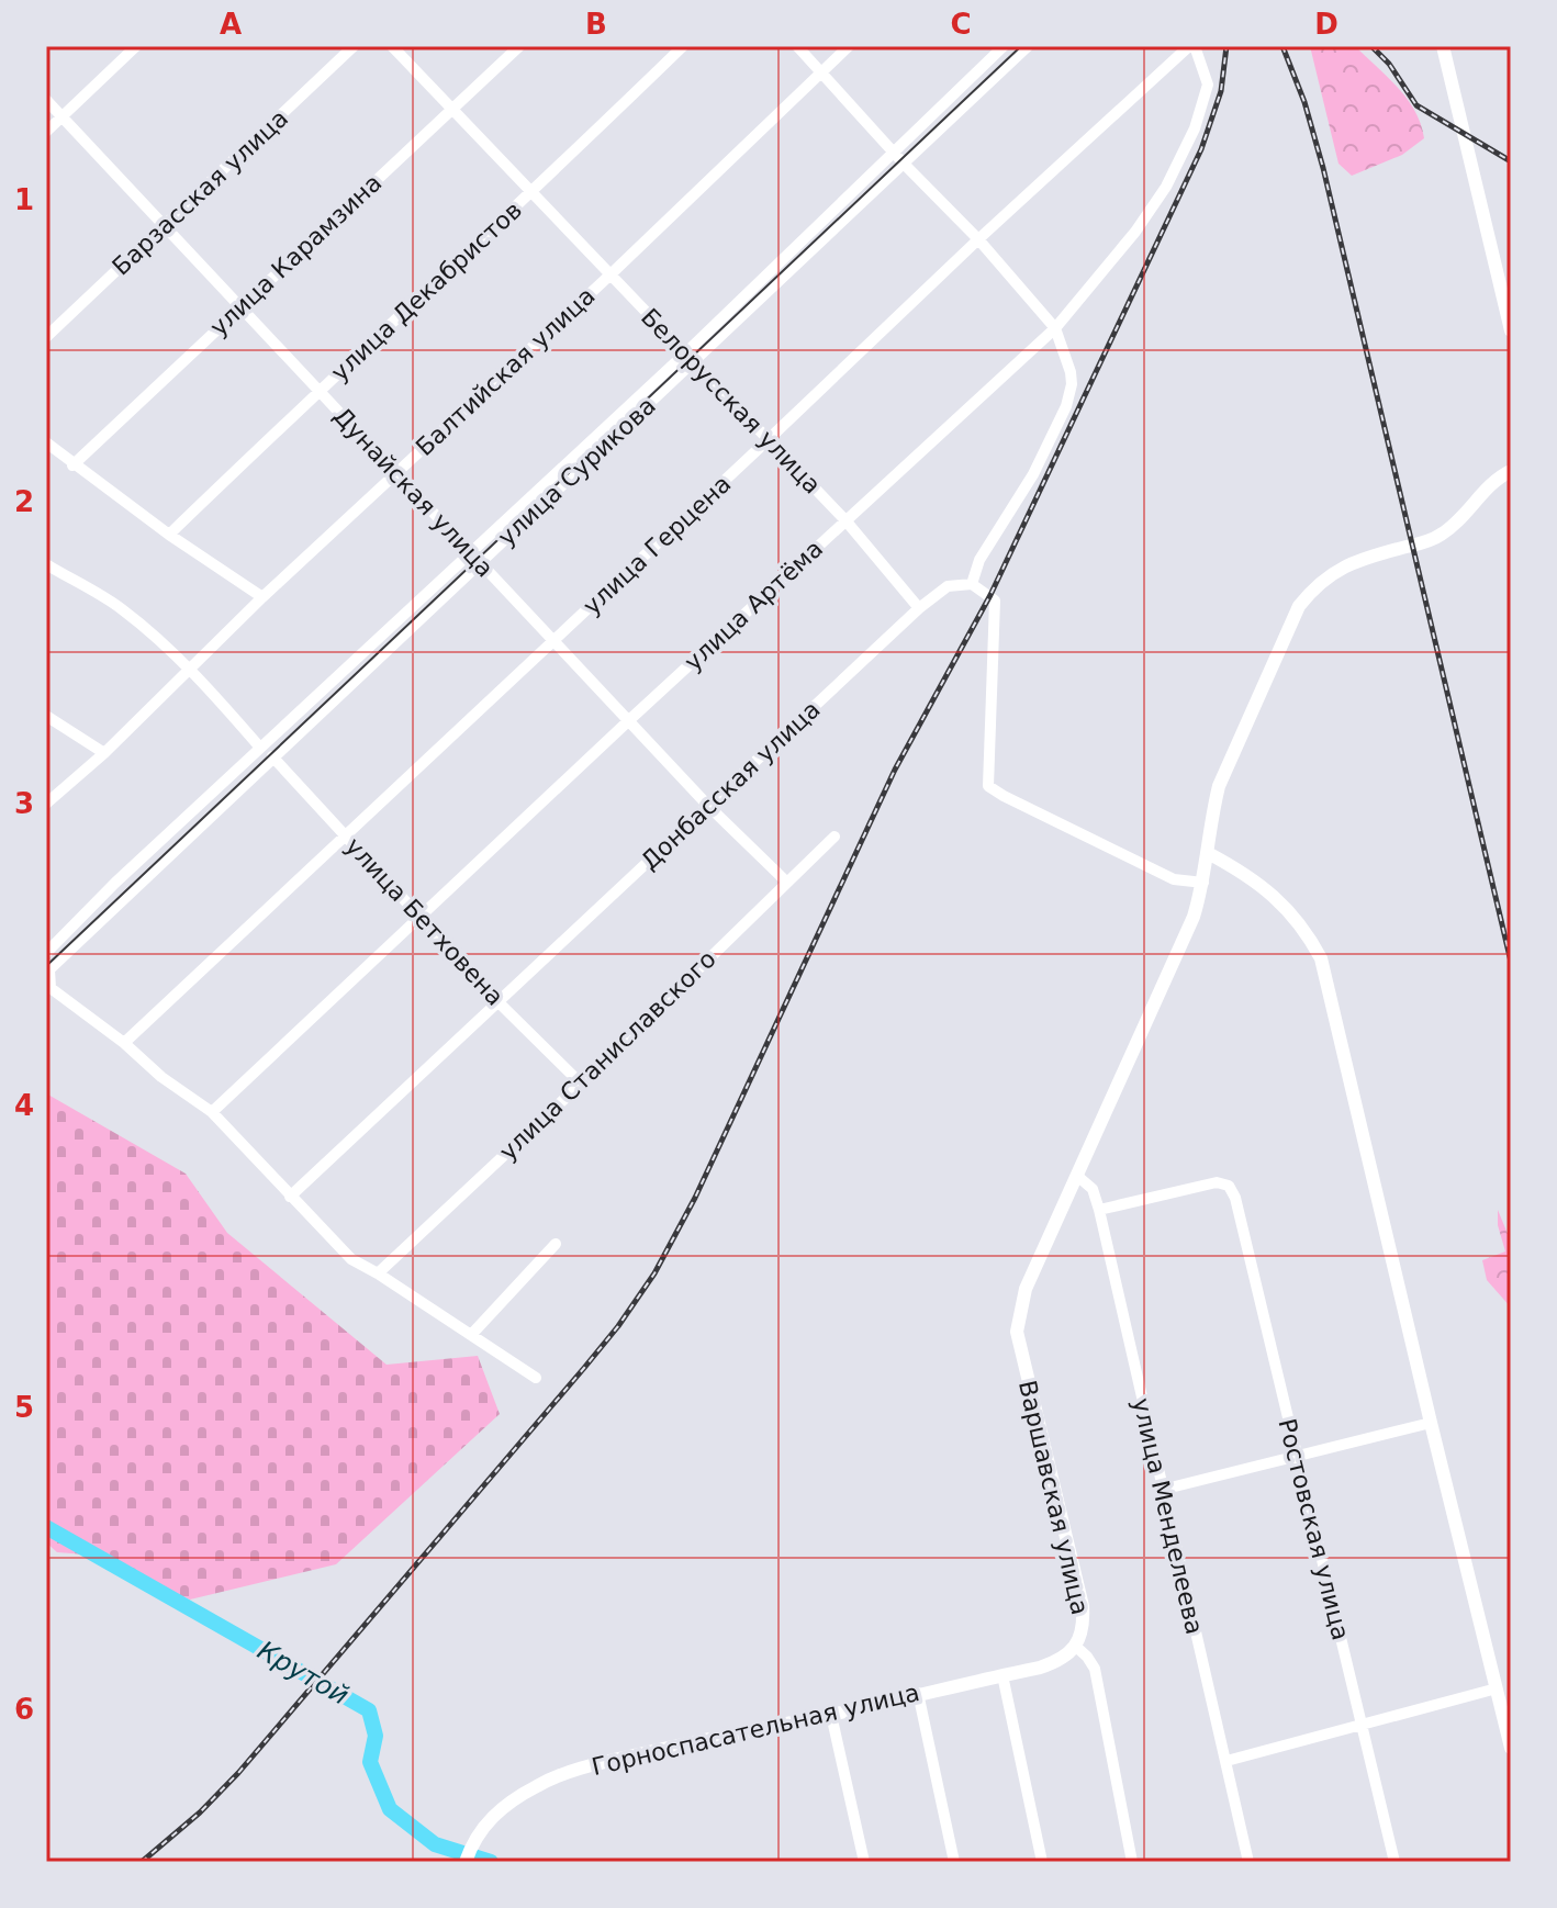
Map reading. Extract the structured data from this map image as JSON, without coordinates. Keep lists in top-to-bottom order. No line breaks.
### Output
{"streets":{"main road":["Варшавская улица","Горноспасательная улица"],"street":["Барзасская улица","улица Карамзина","улица Декабристов","Балтийская улица","Белорусская улица","улица Сурикова","Дунайская улица","улица Герцена","улица Артёма","Донбасская улица","улица Бетховена","улица Станиславского","улица Менделеева","Ростовская улица"]},"crossings":[["Барзасская улица","Дунайская улица"],["улица Карамзина","Белорусская улица"],["улица Карамзина","Дунайская улица"],["улица Декабристов","Белорусская улица"],["улица Декабристов","Дунайская улица"],["Балтийская улица","Белорусская улица"],["Балтийская улица","Дунайская улица"],["Белорусская улица","улица Сурикова"],["Белорусская улица","улица Герцена"],["Белорусская улица","улица Артёма"],["Белорусская улица","Донбасская улица"],["улица Сурикова","Дунайская улица"],["улица Сурикова","улица Бетховена"],["Дунайская улица","улица Герцена"],["Дунайская улица","улица Артёма"],["Дунайская улица","Донбасская улица"],["Дунайская улица","улица Станиславского"],["улица Герцена","улица Артёма"],["улица Герцена","улица Бетховена"],["улица Артёма","улица Бетховена"],["Донбасская улица","улица Бетховена"],["улица Бетховена","улица Станиславского"],["Варшавская улица","улица Менделеева"],["Варшавская улица","Горноспасательная улица"],["улица Менделеева","Ростовская улица"]],"water":["Крутой"],"grid":{"columns":["A","B","C","D"],"rows":["1","2","3","4","5","6"]}}
